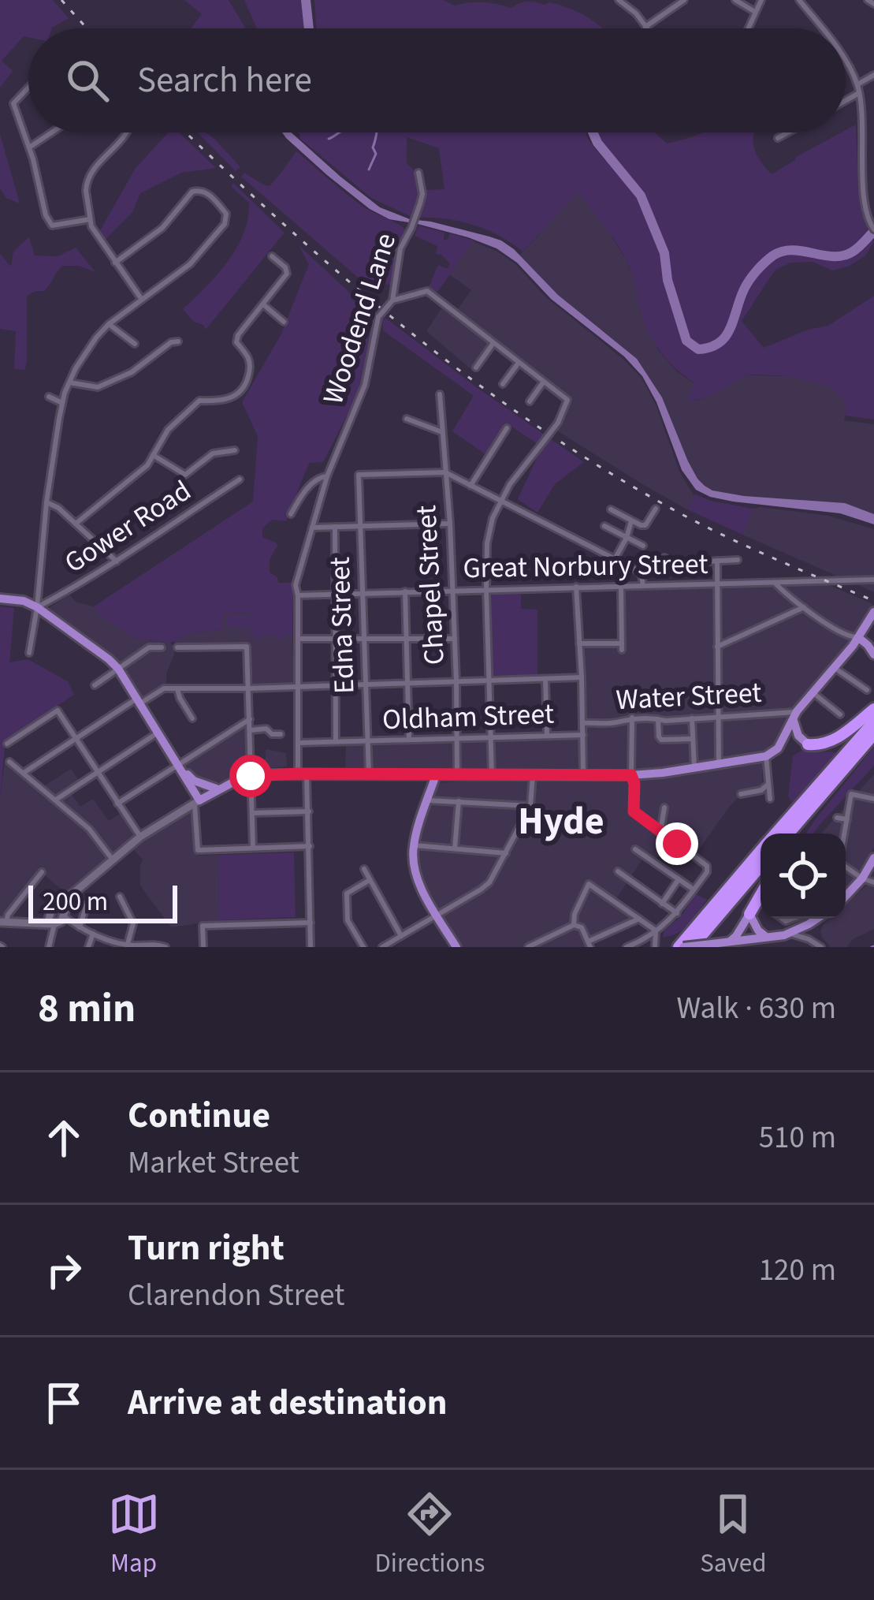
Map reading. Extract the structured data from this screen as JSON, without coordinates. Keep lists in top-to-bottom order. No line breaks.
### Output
{"streets":{"street":["Woodend Lane","Gower Road","Great Norbury Street","Chapel Street","Edna Street","Water Street","Oldham Street"]},"crossings":[["Woodend Lane","Great Norbury Street"],["Woodend Lane","Oldham Street"],["Great Norbury Street","Chapel Street"],["Great Norbury Street","Edna Street"],["Chapel Street","Edna Street"],["Chapel Street","Oldham Street"],["Edna Street","Oldham Street"]],"districts":["Hyde"],"scale_bar":"200 m","page":{"search":"Search here","scale":"200 m","heading":["8 min","Walk · 630 m"],"list":[["Continue","Market Street","510 m"],["Turn right","Clarendon Street","120 m"],"Arrive at destination"],"nav":["Map","Directions","Saved"]}}
